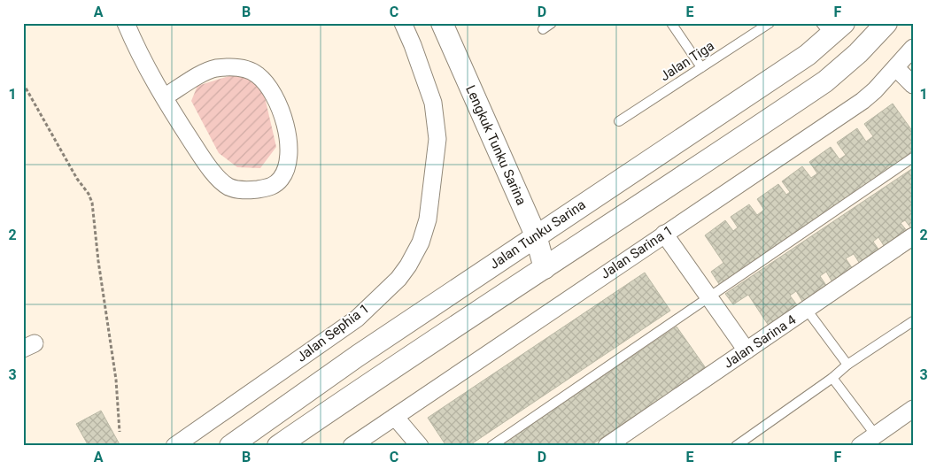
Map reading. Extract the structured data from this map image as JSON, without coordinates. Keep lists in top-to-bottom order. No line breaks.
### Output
{"streets":{"street":["Lengkuk Tunku Sarina","Jalan Tunku Sarina","Jalan Sarina 1","Jalan Sephia 1","Jalan Sarina 4"],"lane":["Jalan Tiga"]},"crossings":[["Lengkuk Tunku Sarina","Jalan Tunku Sarina"]],"grid":{"columns":["A","B","C","D","E","F"],"rows":["1","2","3"]}}
